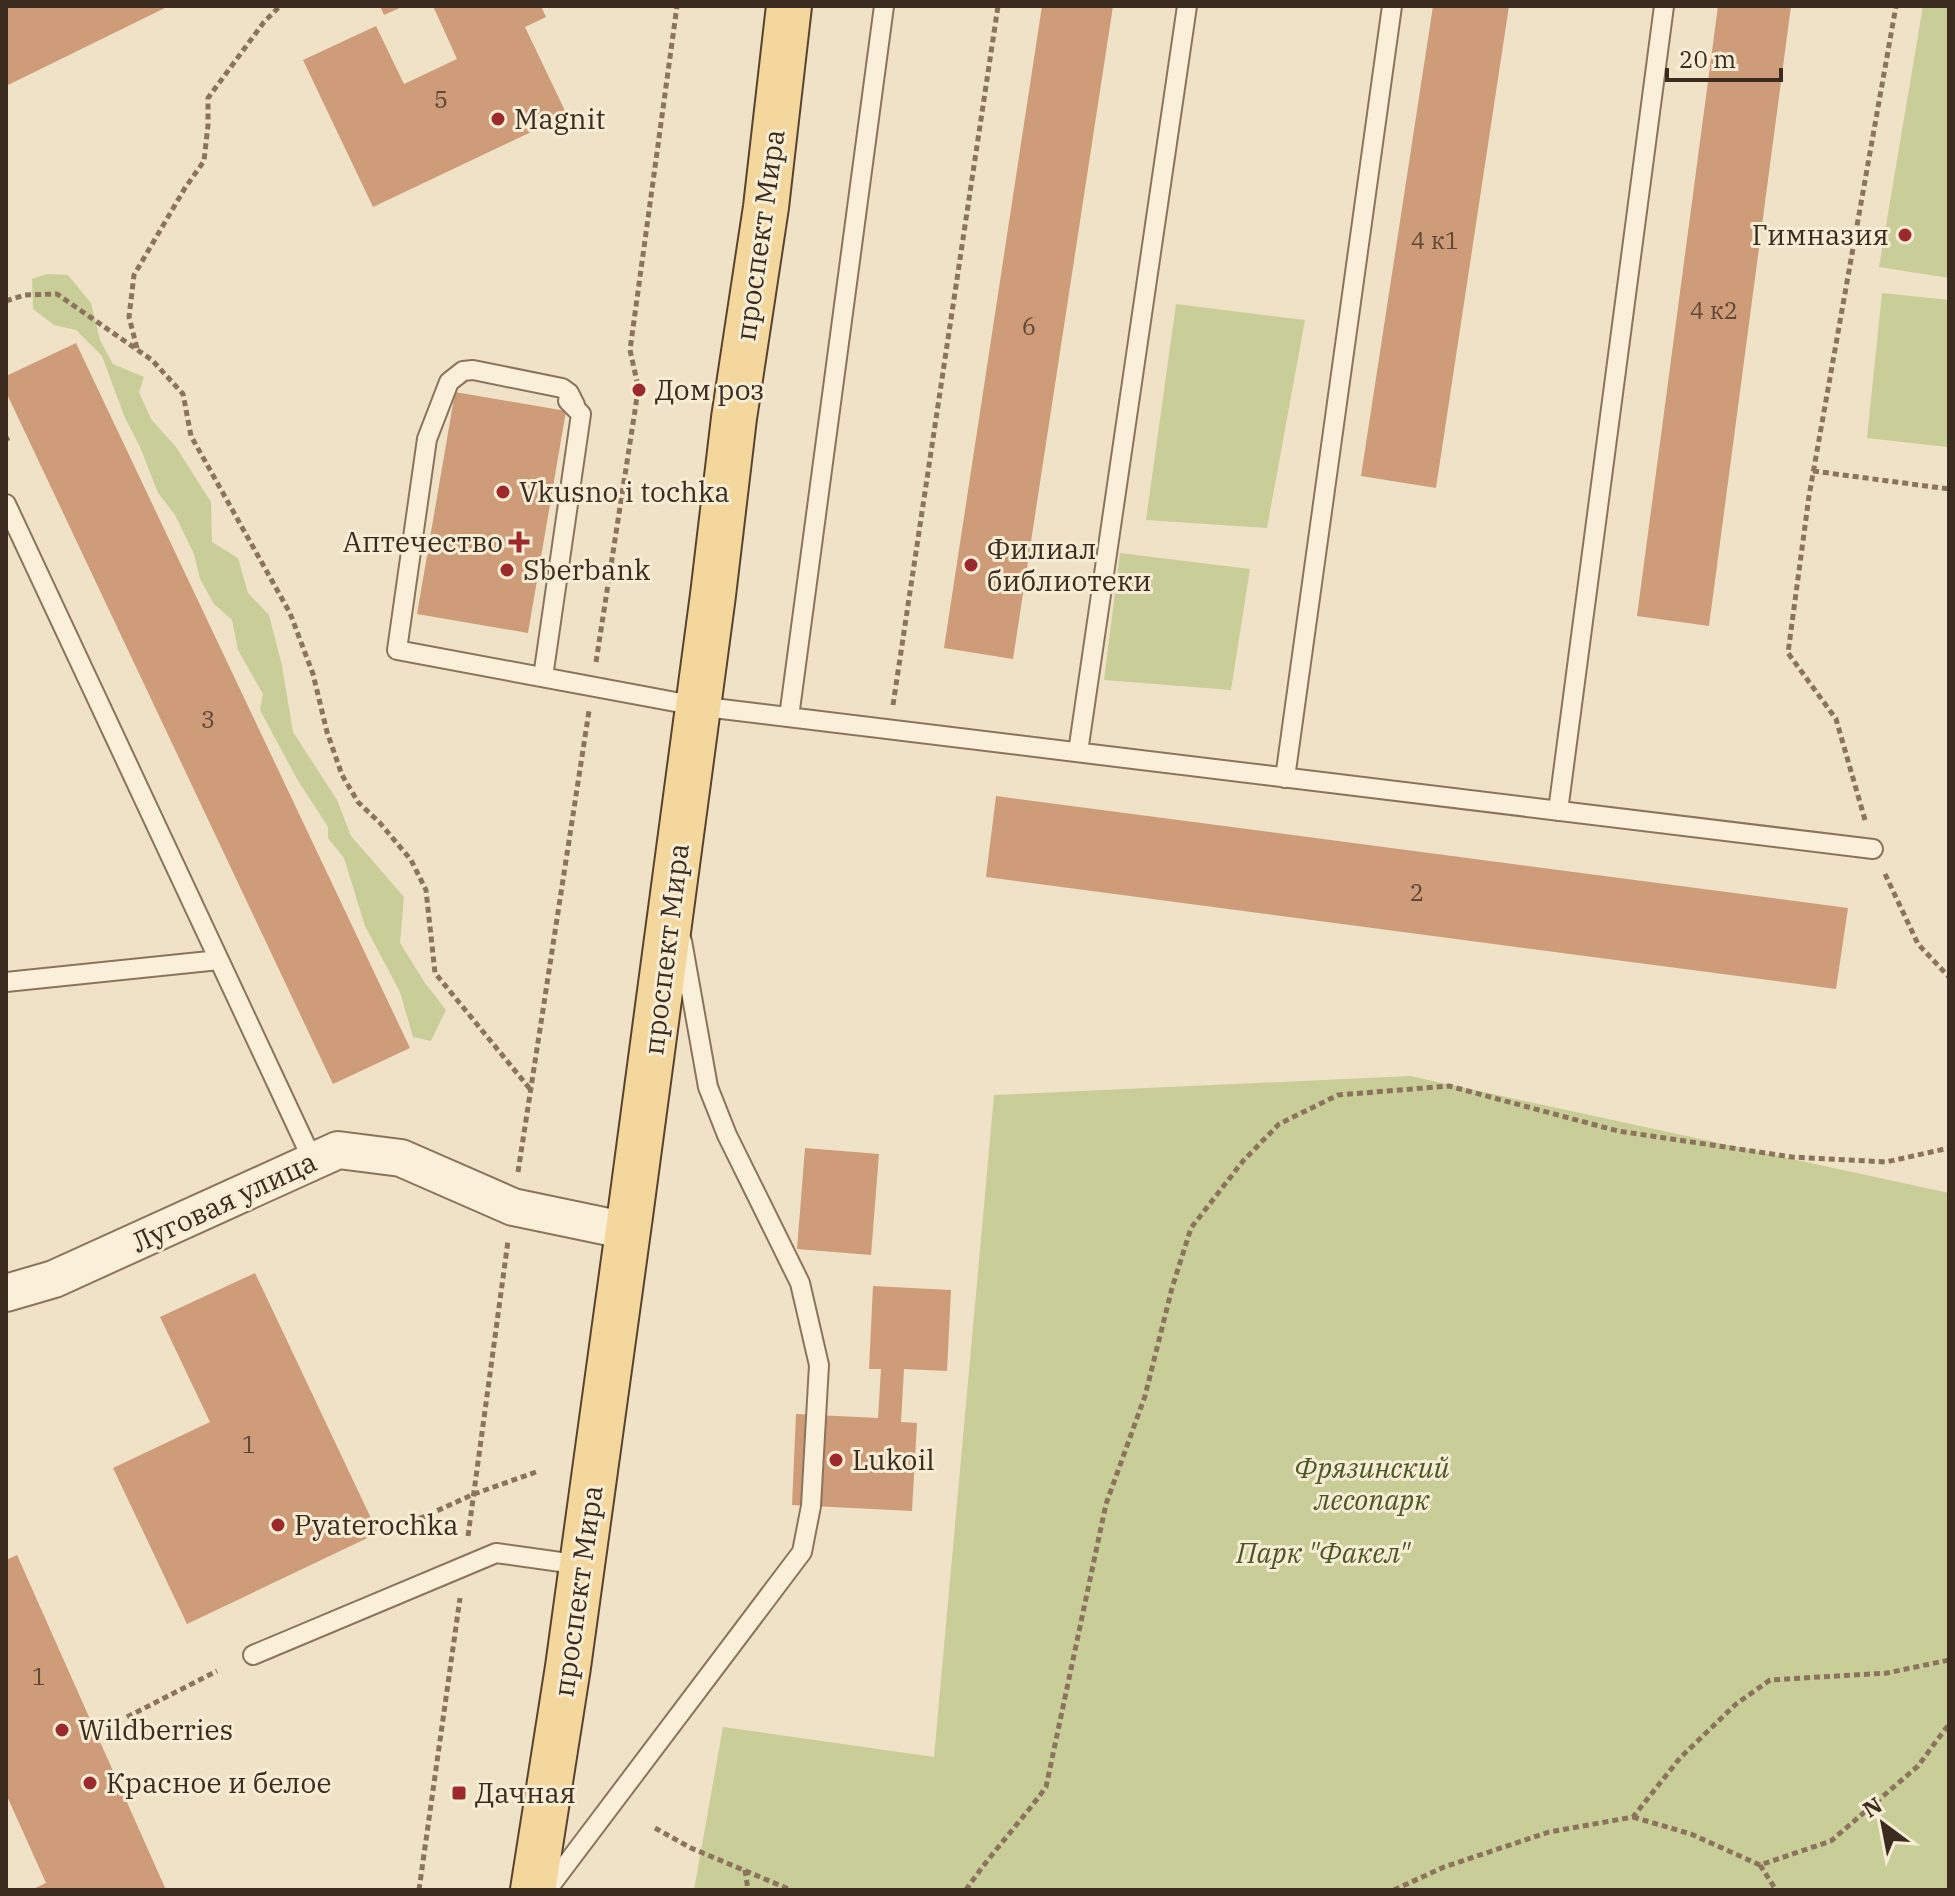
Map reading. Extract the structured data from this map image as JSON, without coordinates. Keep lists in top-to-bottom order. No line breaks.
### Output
{"streets":{"main road":["проспект Мира"],"street":["Луговая улица"]},"crossings":[["проспект Мира","Луговая улица"]],"parks":["Фрязинский лесопарк","Парк \"Факел\""],"places":{"other":["Magnit","Гимназия","Дом роз","Vkusno i tochka","Филиал библиотеки","Sberbank","Lukoil","Pyaterochka","Wildberries","Красное и белое"],"health":["Аптечество"],"transit":["Дачная"]},"house_numbers":["5","4 к1","4 к2","6","3","2","1","1"],"scale_bar":"20 m","north":"top left"}
